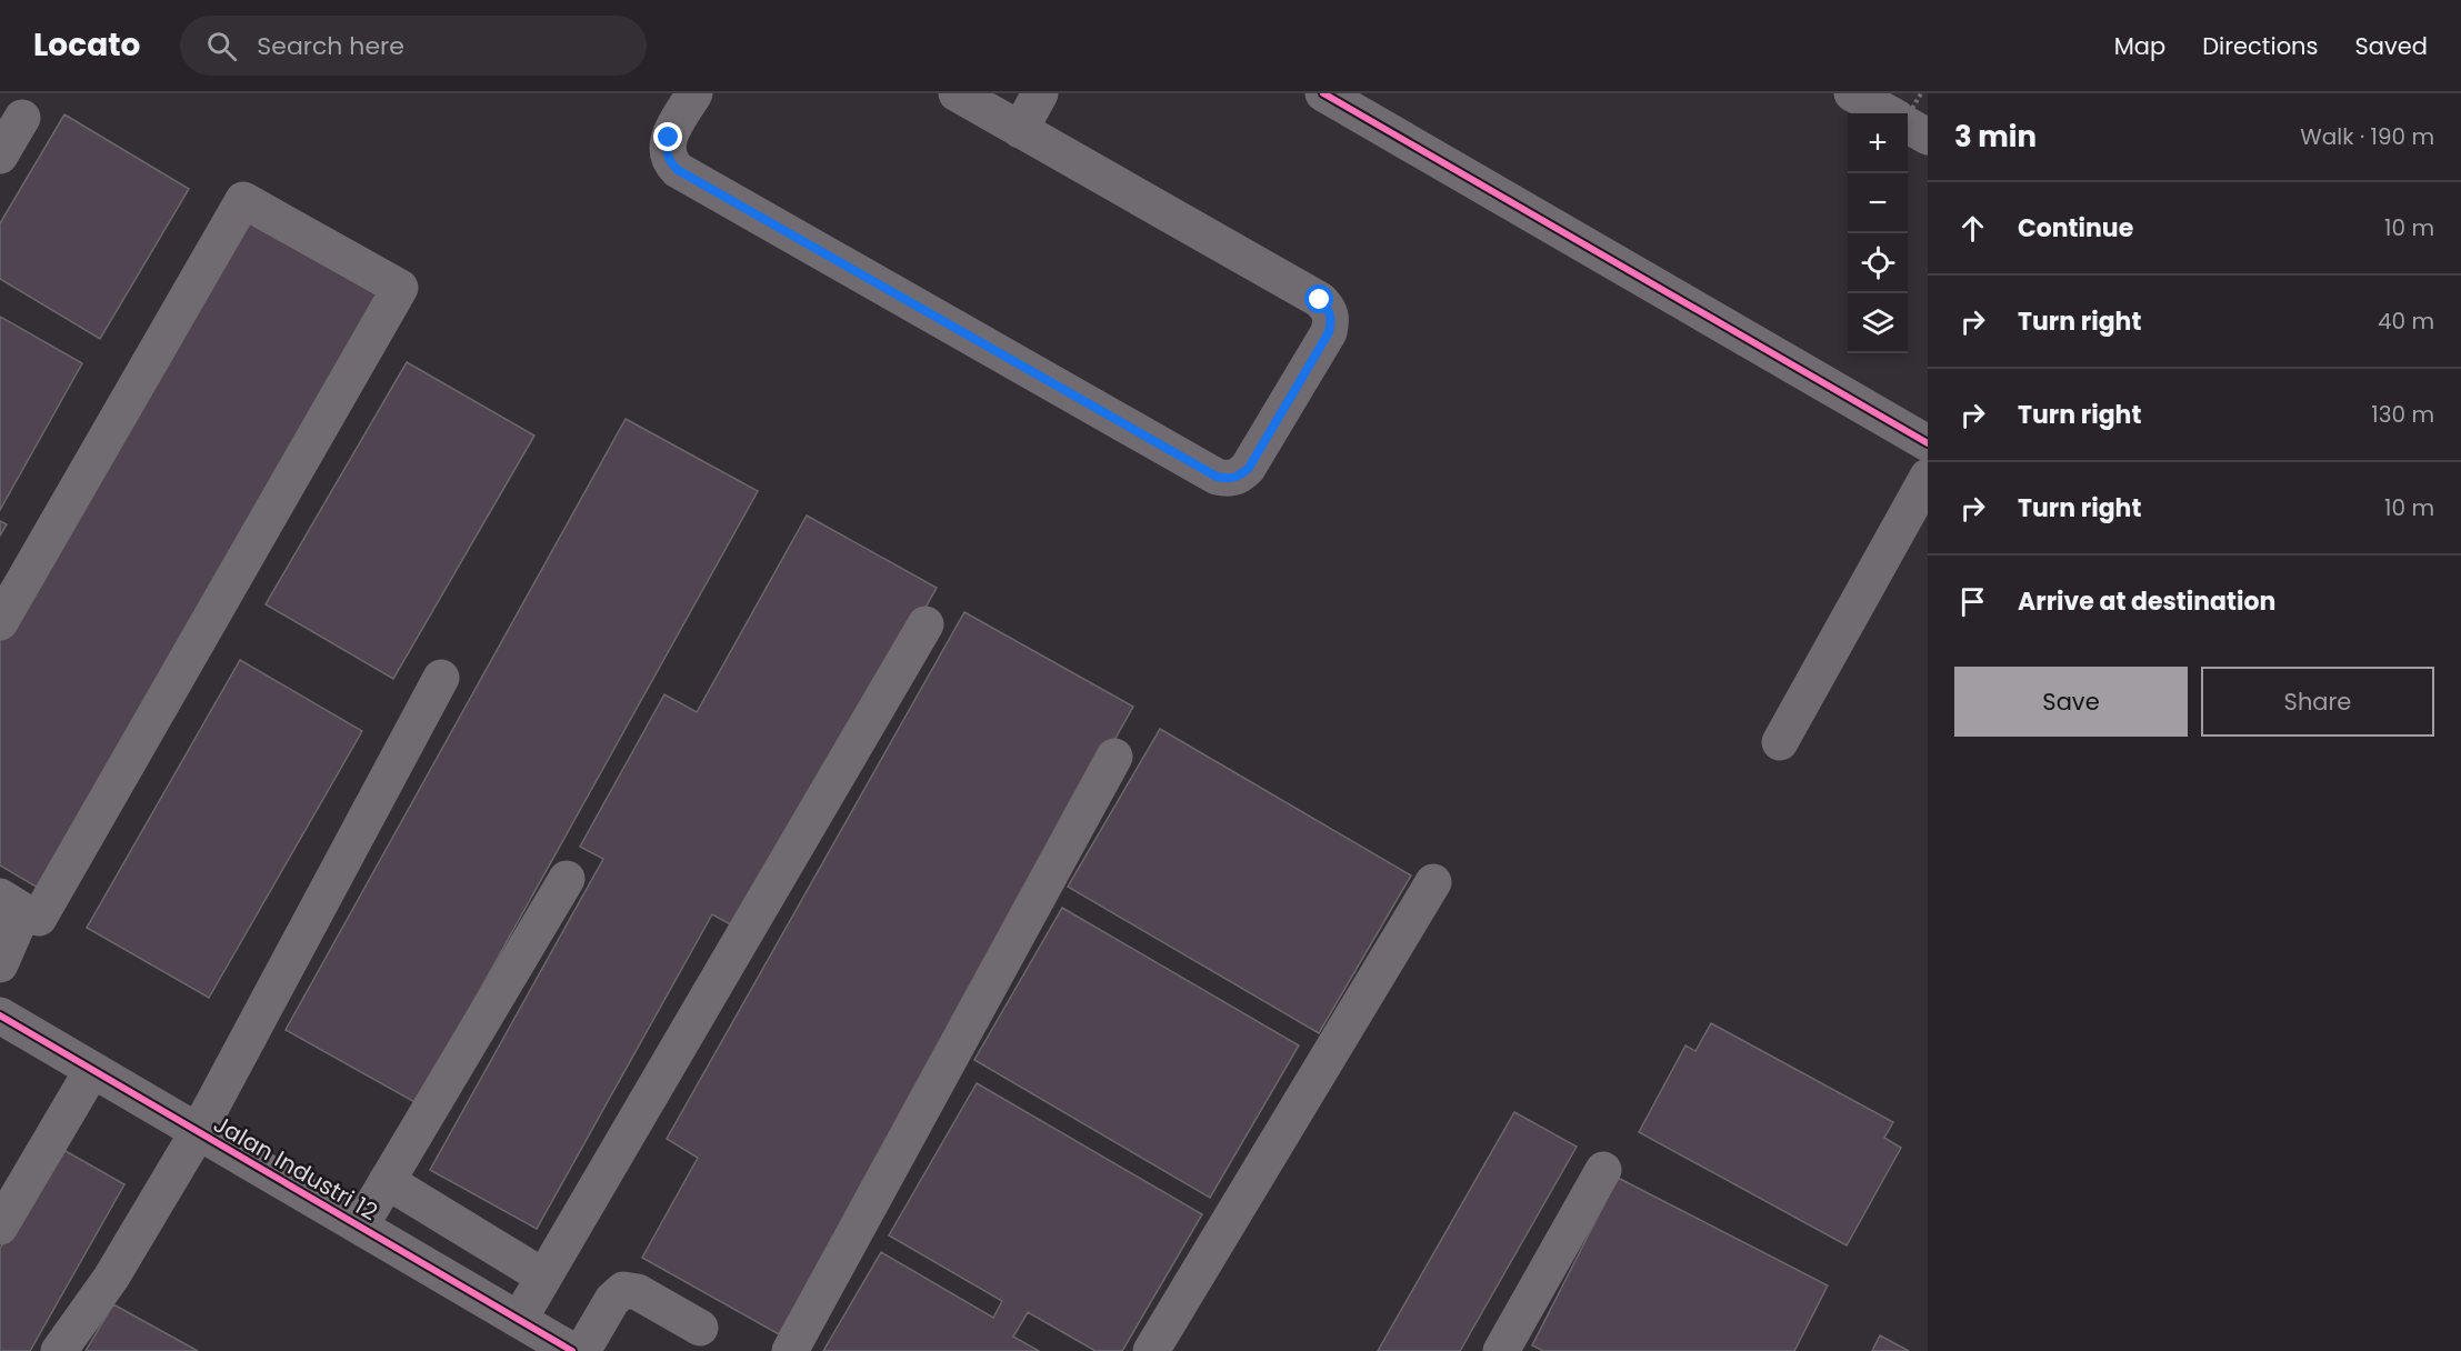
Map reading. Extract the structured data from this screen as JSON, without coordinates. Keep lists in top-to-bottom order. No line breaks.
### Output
{"streets":{"street":["Jalan Industri 12"]},"page":{"header":"Locato","search":"Search here","nav":["Map","Directions","Saved"],"heading":["3 min","Walk · 190 m"],"map_buttons":["+","−"],"list":[["Continue","10 m"],["Turn right","40 m"],["Turn right","130 m"],["Turn right","10 m"],"Arrive at destination"],"buttons":["Save","Share"]}}
